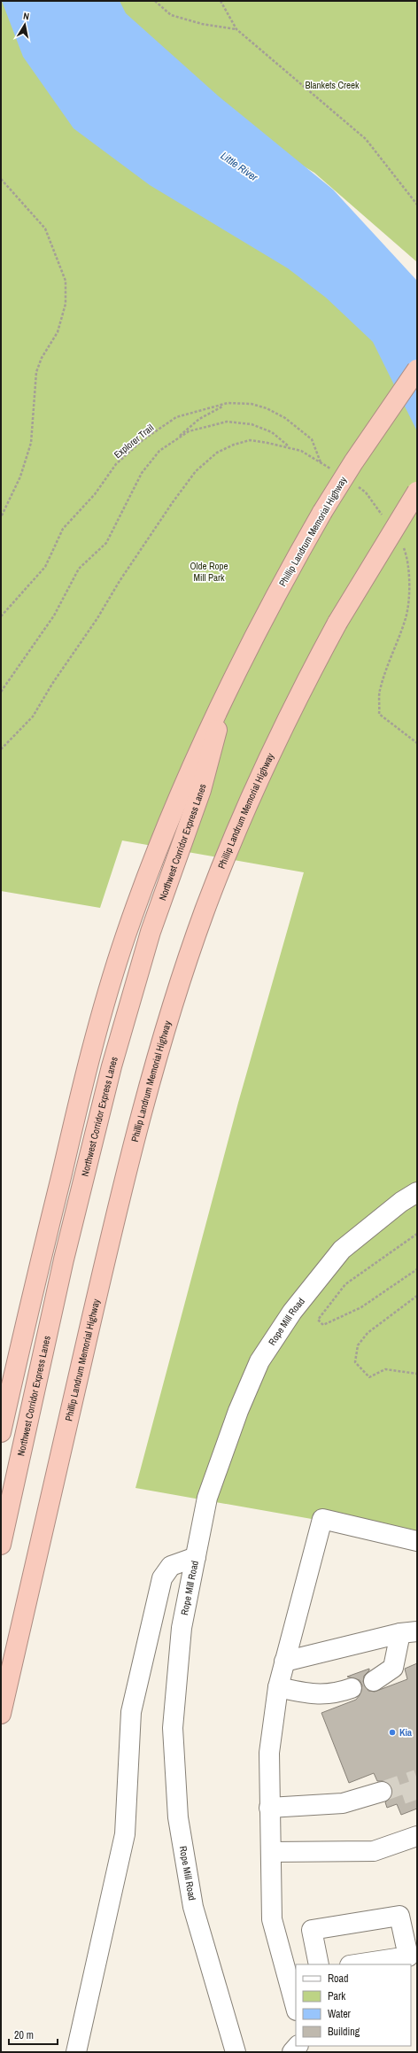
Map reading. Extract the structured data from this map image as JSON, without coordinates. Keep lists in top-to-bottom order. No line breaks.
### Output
{"streets":{"highway":["Phillip Landrum Memorial Highway","Northwest Corridor Express Lanes"],"street":["Rope Mill Road"],"path":["Explorer Trail"]},"crossings":[["Phillip Landrum Memorial Highway","Northwest Corridor Express Lanes"]],"water":["Little River"],"parks":["Blankets Creek","Olde Rope Mill Park"],"places":["Kia"],"legend":["Road","Park","Water","Building"],"scale_bar":"20 m","north":"top"}
